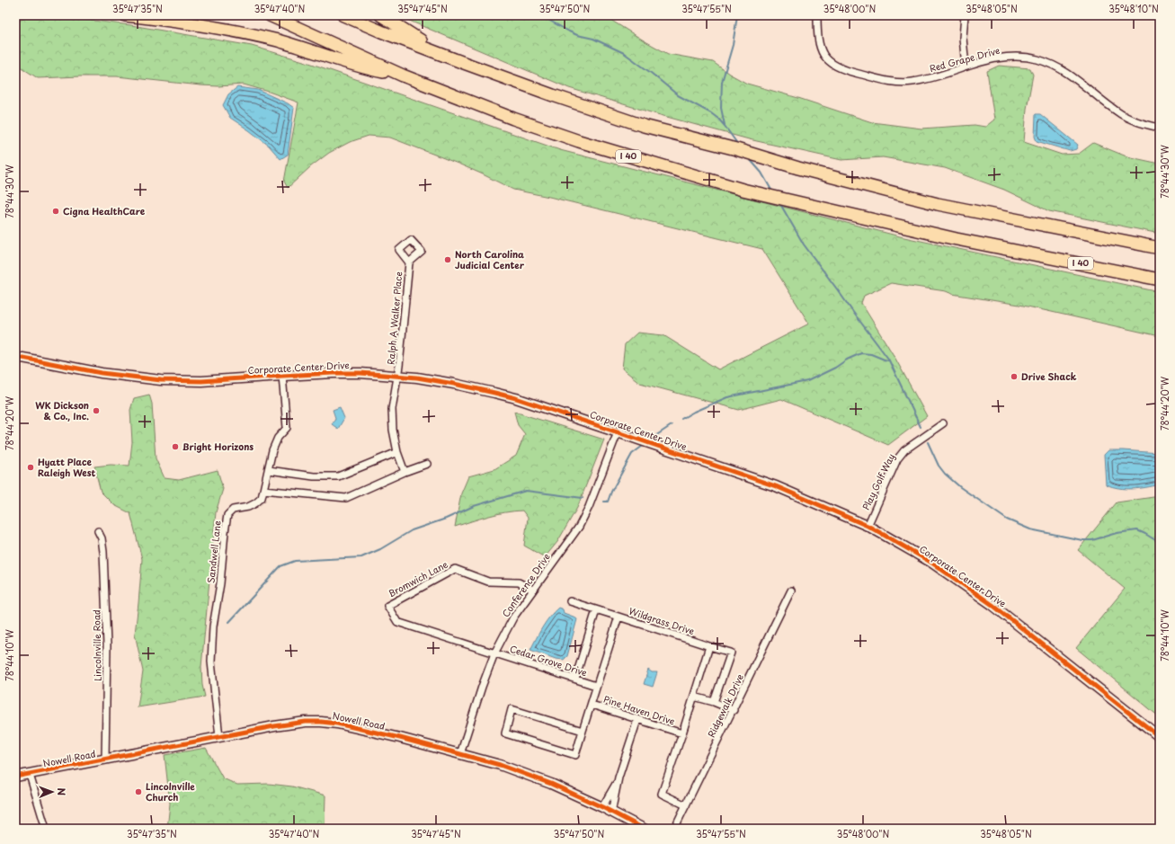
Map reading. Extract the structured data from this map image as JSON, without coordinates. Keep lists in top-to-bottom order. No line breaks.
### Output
{"streets":{"highway":["I 40"],"street":["Red Grape Drive","Ralph A Walker Place","Corporate Center Drive","Play Golf Way","Sandwell Lane","Bromwich Lane","Conference Drive","Wildgrass Drive","Lincolnville Road","Cedar Grove Drive","Ridgewalk Drive","Pine Haven Drive","Nowell Road"]},"crossings":[["Ralph A Walker Place","Corporate Center Drive"],["Corporate Center Drive","Play Golf Way"],["Corporate Center Drive","Sandwell Lane"],["Corporate Center Drive","Conference Drive"],["Sandwell Lane","Nowell Road"],["Bromwich Lane","Conference Drive"],["Bromwich Lane","Cedar Grove Drive"],["Conference Drive","Cedar Grove Drive"],["Conference Drive","Nowell Road"],["Wildgrass Drive","Cedar Grove Drive"],["Wildgrass Drive","Pine Haven Drive"],["Lincolnville Road","Nowell Road"]],"places":["Cigna HealthCare","North Carolina Judicial Center","Drive Shack","WK Dickson & Co., Inc.","Bright Horizons","Hyatt Place Raleigh West","Lincolnville Church"],"north":"right","coordinates":["35°47'35\"N","35°47'40\"N","35°47'45\"N","35°47'50\"N","35°47'55\"N","35°48'00\"N","35°48'05\"N","35°48'10\"N","78°44'30\"W","78°44'20\"W","78°44'10\"W"]}
